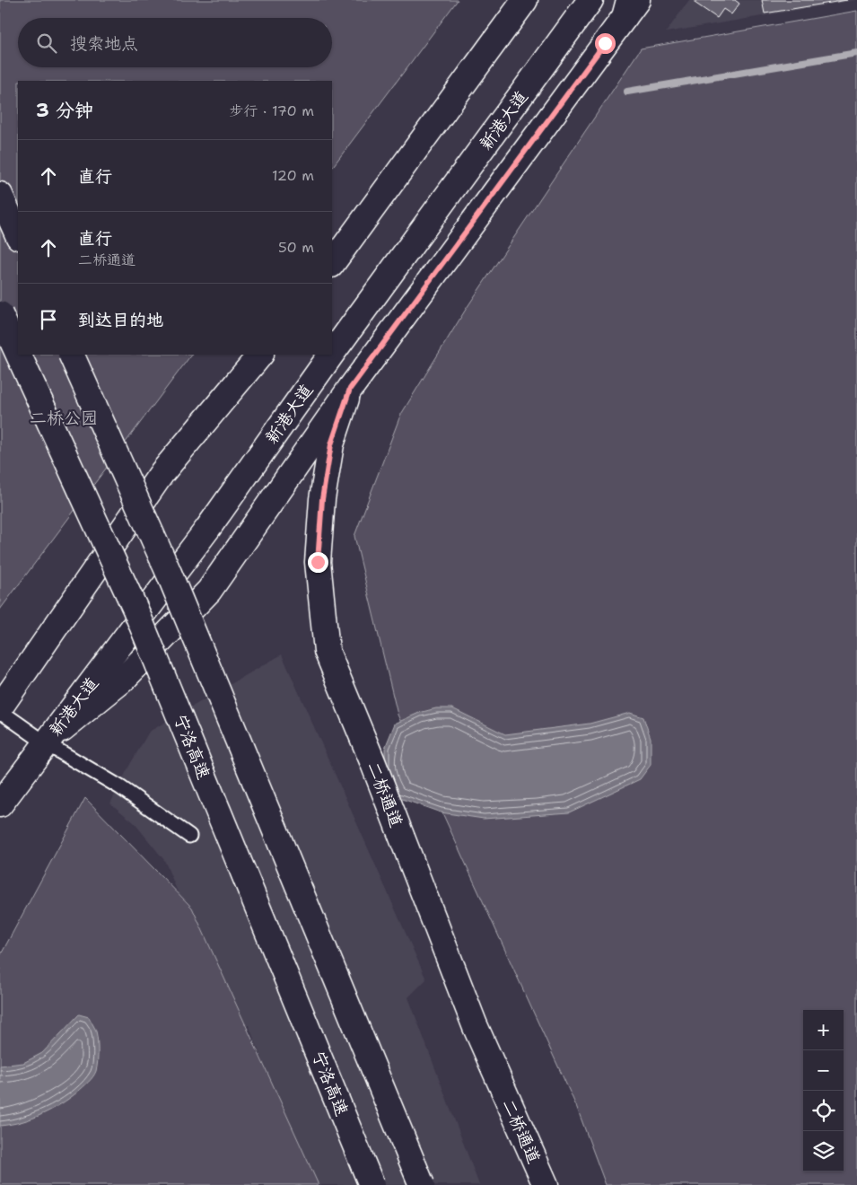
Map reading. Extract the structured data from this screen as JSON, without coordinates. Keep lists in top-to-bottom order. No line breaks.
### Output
{"streets":{"main road":["新港大道","宁洛高速","二桥通道"]},"parks":["二桥公园"],"page":{"search":"搜索地点","heading":["3 分钟","步行 · 170 m"],"list":[["直行","120 m"],["直行","二桥通道","50 m"],"到达目的地"],"map_buttons":["+","−"]}}
